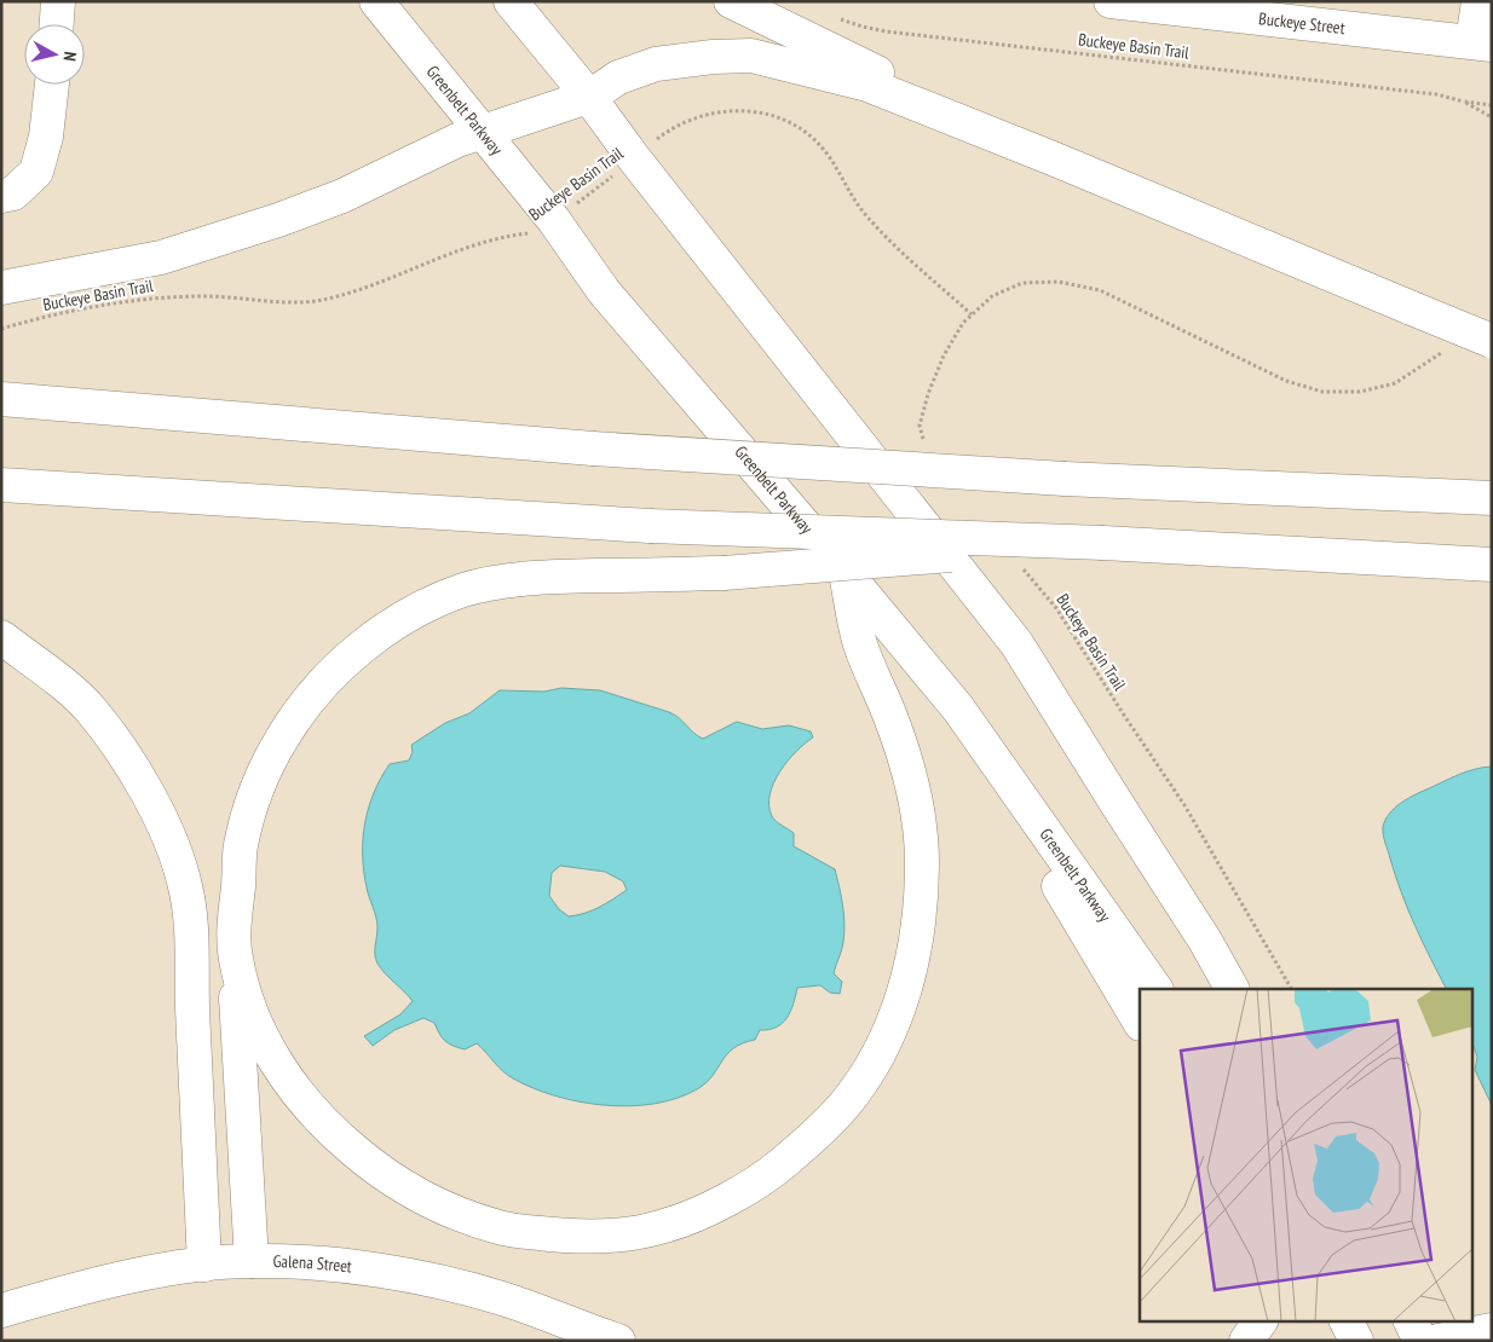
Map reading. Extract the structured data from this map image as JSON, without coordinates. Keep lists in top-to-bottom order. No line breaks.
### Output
{"streets":{"main road":["Buckeye Street","Greenbelt Parkway","Galena Street"],"path":["Buckeye Basin Trail"]},"crossings":[["Buckeye Basin Trail","Greenbelt Parkway"]],"north":"right"}
